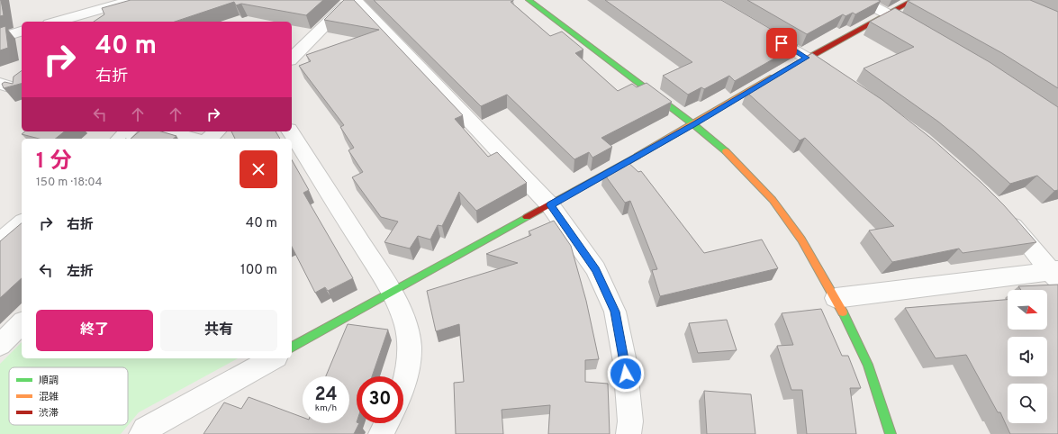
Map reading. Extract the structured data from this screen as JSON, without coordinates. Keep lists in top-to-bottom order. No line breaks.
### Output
{"legend":["順調","混雑","渋滞"],"north":"right","page":{"turn":["40 m","右折"],"heading":["1 分","150 m · 18:04"],"list":[{"name":"右折","value":"40 m"},{"name":"左折","value":"100 m"}],"buttons":["終了","共有"],"speed":"24 km/h","limit":"30"}}
